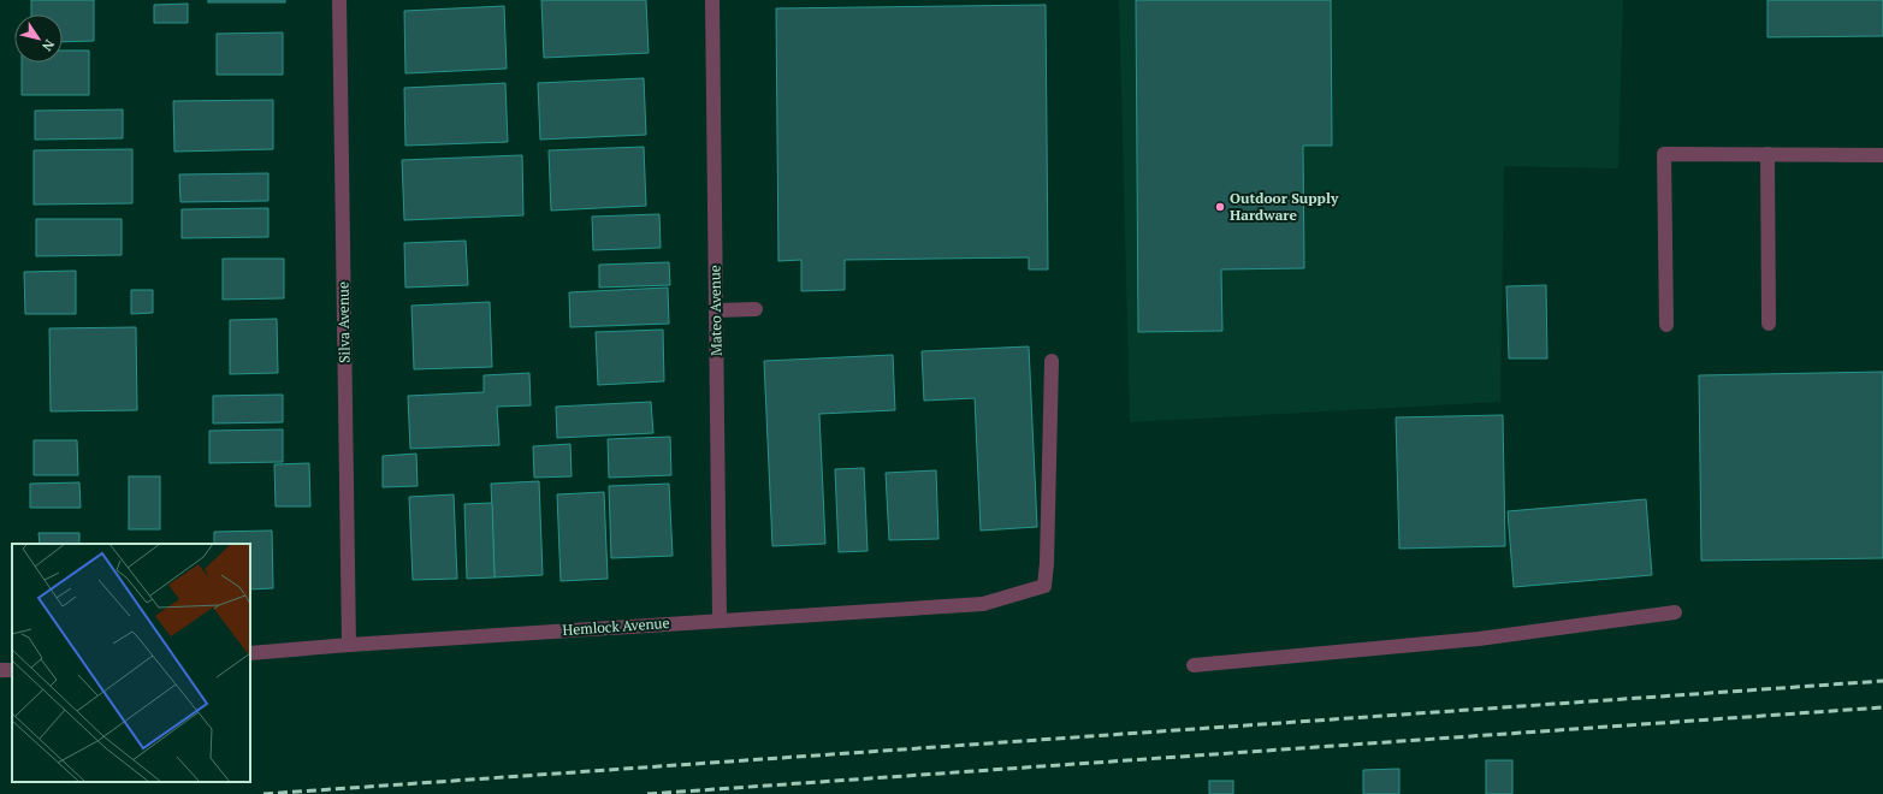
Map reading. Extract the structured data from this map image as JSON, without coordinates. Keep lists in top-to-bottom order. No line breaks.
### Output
{"streets":{"street":["Mateo Avenue","Silva Avenue","Hemlock Avenue"]},"crossings":[["Mateo Avenue","Hemlock Avenue"],["Silva Avenue","Hemlock Avenue"]],"places":["Outdoor Supply Hardware"],"north":"bottom right"}
